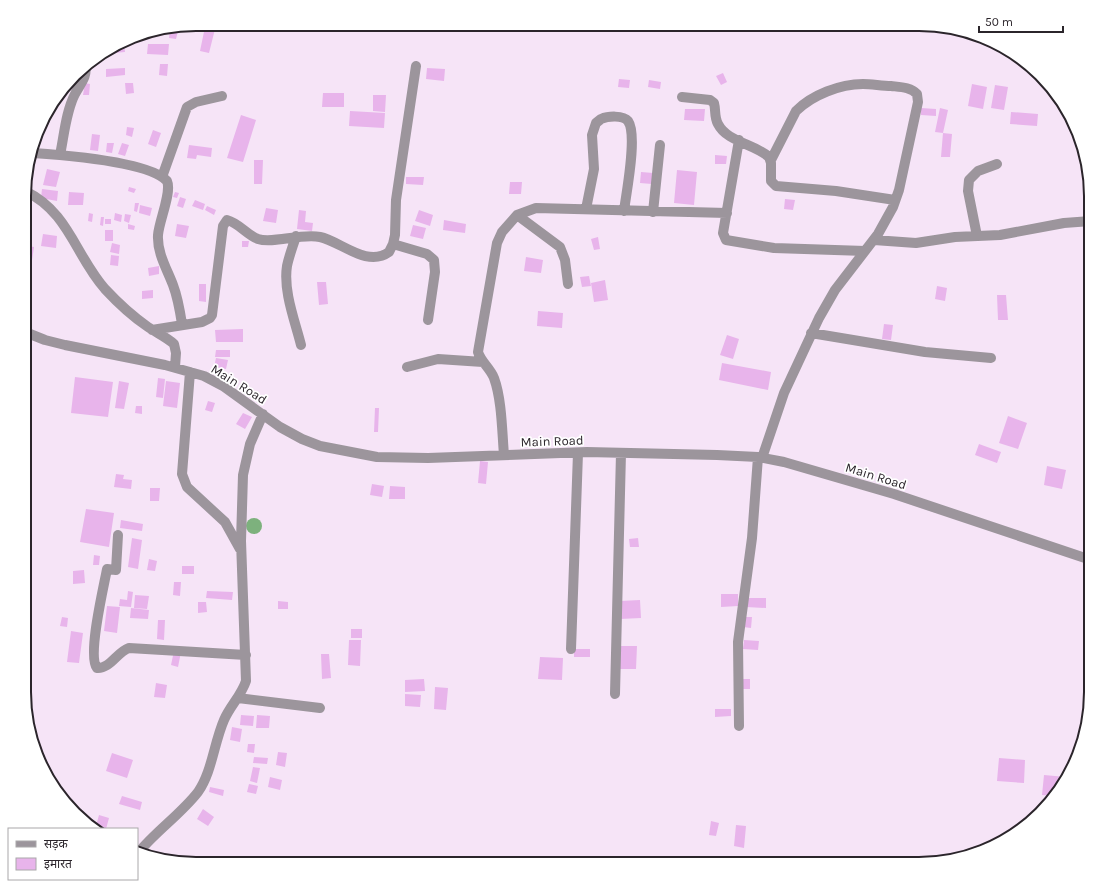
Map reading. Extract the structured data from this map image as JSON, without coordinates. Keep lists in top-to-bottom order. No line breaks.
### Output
{"streets":{"street":["Main Road"]},"legend":["सड़क","इमारत"],"scale_bar":"50 m"}
